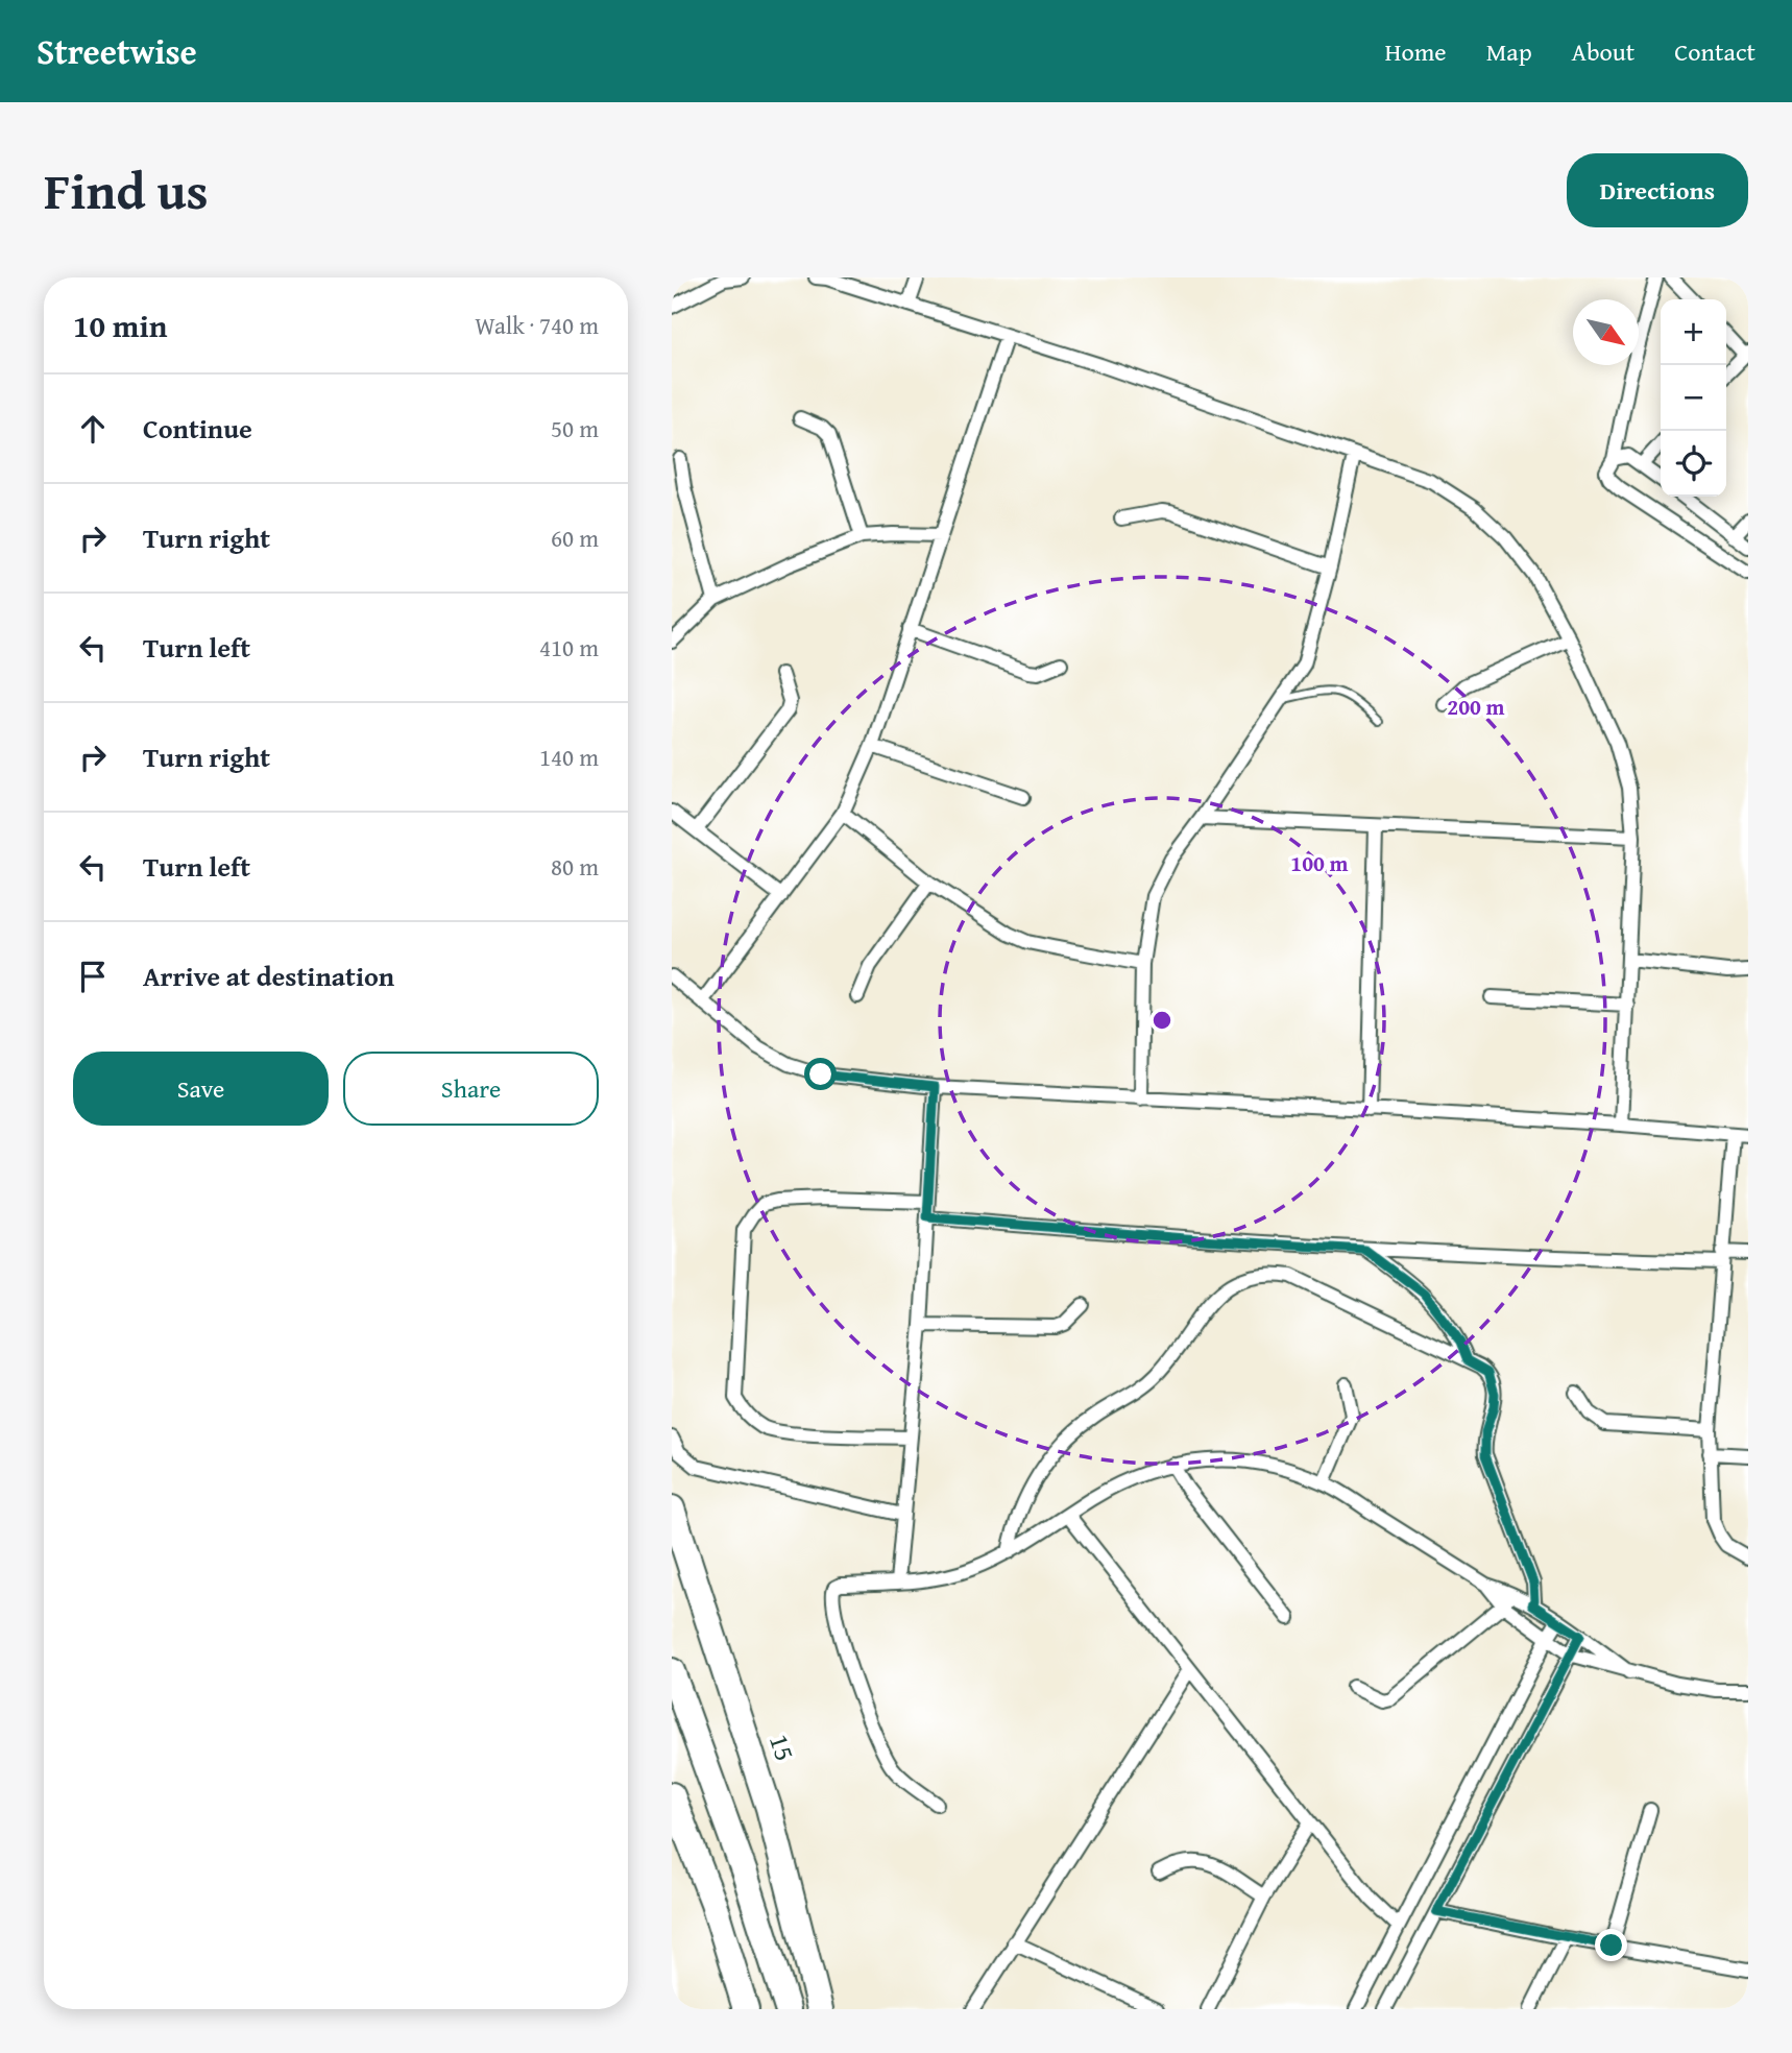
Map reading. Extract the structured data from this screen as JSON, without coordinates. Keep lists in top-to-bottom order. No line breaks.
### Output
{"streets":{"highway":["15"]},"north":"bottom right","page":{"header":"Streetwise","nav":["Home","Map","About","Contact"],"title":"Find us","buttons":["Directions",["Save","Share"]],"heading":["10 min","Walk · 740 m"],"map_buttons":["+","−"],"list":[["Continue","50 m"],["Turn right","60 m"],["Turn left","410 m"],["Turn right","140 m"],["Turn left","80 m"],"Arrive at destination"]},"rings":["200 m","100 m"]}
